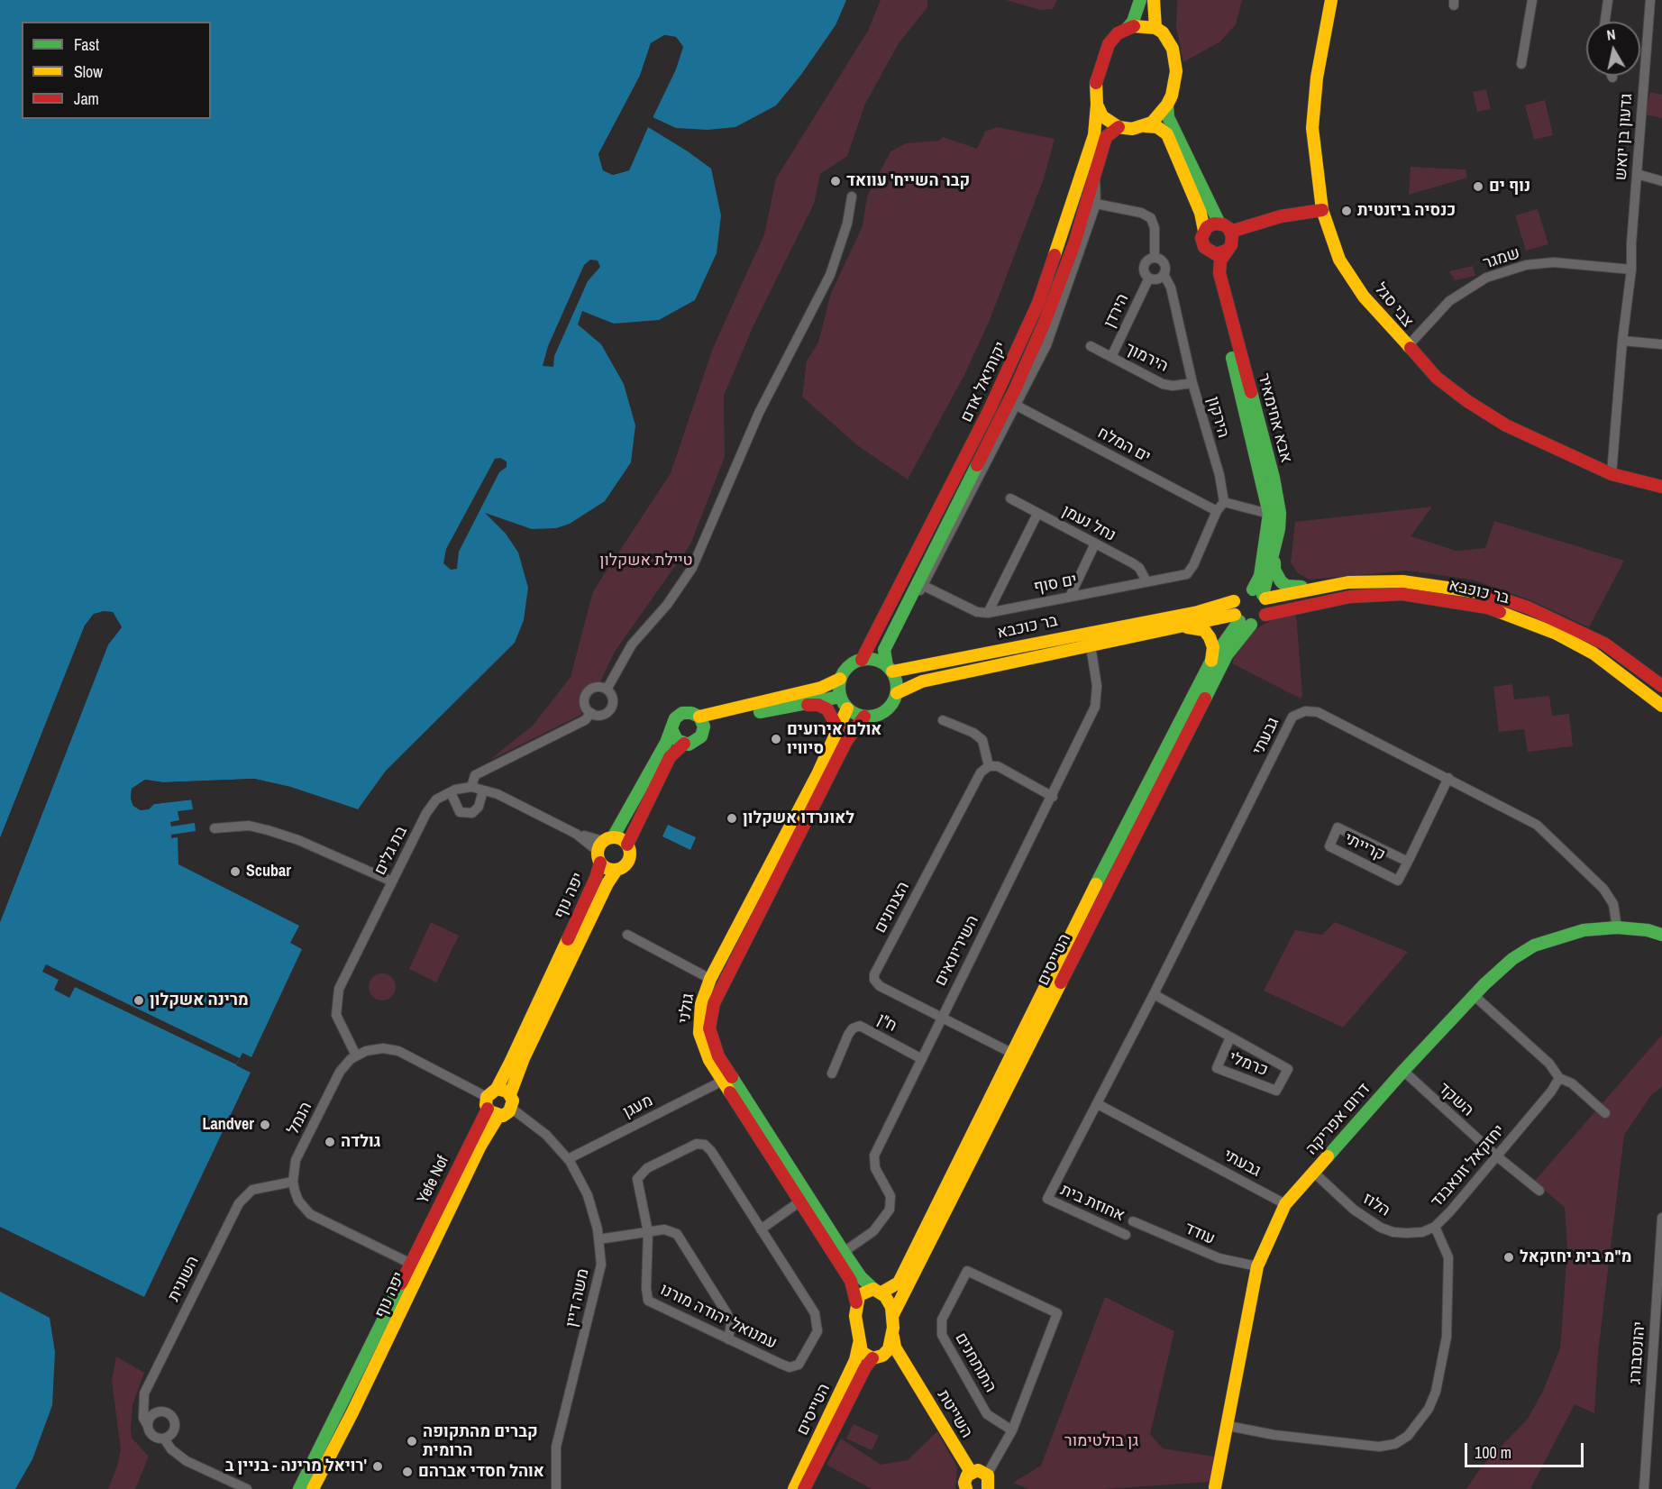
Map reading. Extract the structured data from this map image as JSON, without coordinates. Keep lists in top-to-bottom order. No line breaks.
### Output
{"streets":{"street":["גדעון בן יואש","שמגר","צבי סגל","הירדן","הירמוך","יקותיאל אדם","הירקון","אבא אחימאיר","ים המלח","נחל נעמן","ים סוף","בר כוכבא","גבעתי","קרייתי","בת גלים","יפה נוף","הצנחנים","השיריונאים","הטייסים","גולני","ח\"ן","כרמלי","השקד","מעגן","הנמל","דרום אפריקה","יחזקאל זונאבנד","Yefe Nof","אחוזת בית","הלוז","עודד","השונית","משה דיין","עמנואל יהודה מורנו","יהונסבורג","התותחנים","השייטת"]},"crossings":[["גדעון בן יואש","שמגר"],["גדעון בן יואש","צבי סגל"],["שמגר","צבי סגל"],["הירדן","הירמוך"],["הירדן","הירקון"],["הירמוך","הירקון"],["יקותיאל אדם","בר כוכבא"],["יקותיאל אדם","גולני"],["אבא אחימאיר","בר כוכבא"],["אבא אחימאיר","הטייסים"],["ים המלח","ים סוף"],["נחל נעמן","ים סוף"],["בר כוכבא","השיריונאים"],["בר כוכבא","הטייסים"],["בר כוכבא","גולני"],["גבעתי","קרייתי"],["גבעתי","כרמלי"],["גבעתי","דרום אפריקה"],["גבעתי","אחוזת בית"],["בת גלים","הנמל"],["יפה נוף","Yefe Nof"],["יפה נוף","משה דיין"],["הצנחנים","השיריונאים"],["הצנחנים","הטייסים"],["השיריונאים","גולני"],["השיריונאים","ח\"ן"],["הטייסים","גולני"],["הטייסים","השייטת"],["גולני","מעגן"],["גולני","השייטת"],["השקד","דרום אפריקה"],["השקד","יחזקאל זונאבנד"],["מעגן","משה דיין"],["הנמל","השונית"],["דרום אפריקה","יחזקאל זונאבנד"],["דרום אפריקה","הלוז"],["דרום אפריקה","עודד"],["יחזקאל זונאבנד","הלוז"],["Yefe Nof","משה דיין"]],"parks":["טיילת אשקלון","גן בולטימור"],"places":["קבר השייח' עוואד","נוף ים","כנסיה ביזנטית","אולם אירועים סיוויו","לאונרדו אשקלון","Scubar","מרינה אשקלון","Landver","גולדה","מ\"מ בית יחזקאל","קברים מהתקופה הרומית","רויאל מרינה - בניין ב'","אוהל חסדי אברהם"],"legend":["Fast","Slow","Jam"],"scale_bar":"100 m","north":"top"}
